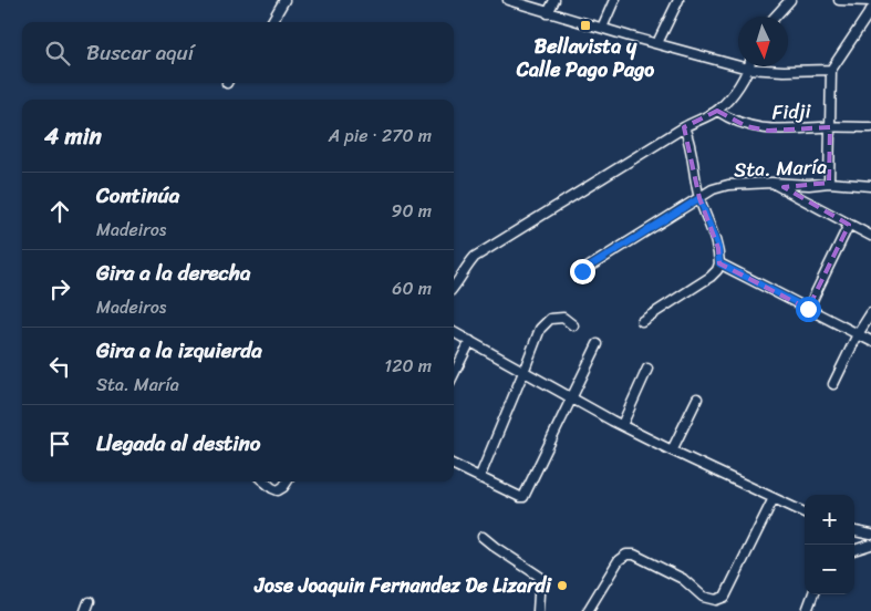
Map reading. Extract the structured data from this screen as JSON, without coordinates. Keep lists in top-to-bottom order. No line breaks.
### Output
{"streets":{"street":["Fidji","Sta. María"]},"places":{"transit":["Bellavista y Calle Pago Pago"],"other":["Jose Joaquin Fernandez De Lizardi"]},"north":"bottom","page":{"search":"Buscar aquí","heading":["4 min","A pie · 270 m"],"list":[["Continúa","Madeiros","90 m"],["Gira a la derecha","Madeiros","60 m"],["Gira a la izquierda","Sta. María","120 m"],"Llegada al destino"],"map_buttons":["+","−"]}}
